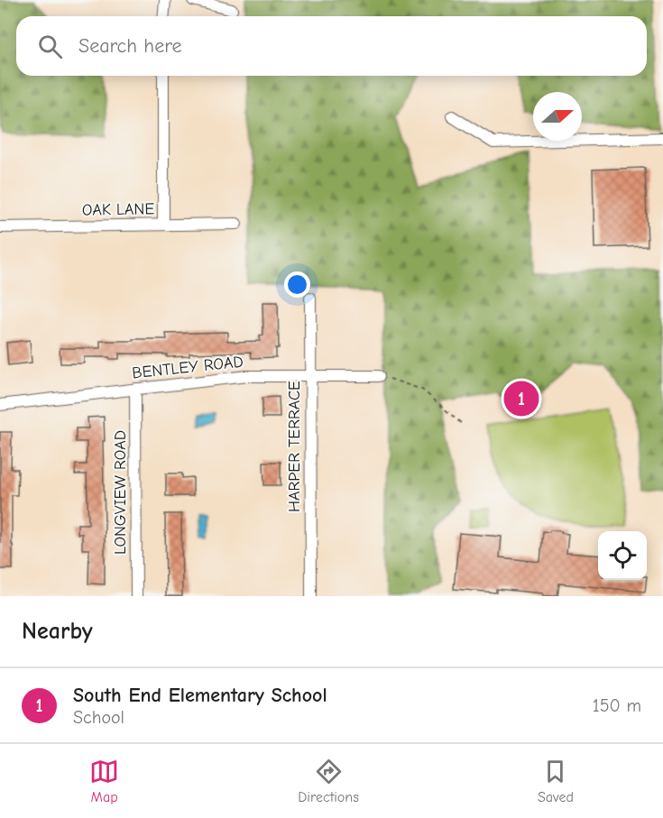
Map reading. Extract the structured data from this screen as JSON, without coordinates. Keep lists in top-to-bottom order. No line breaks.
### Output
{"streets":{"street":["OAK LANE","BENTLEY ROAD","HARPER TERRACE","LONGVIEW ROAD"]},"crossings":[["BENTLEY ROAD","HARPER TERRACE"],["BENTLEY ROAD","LONGVIEW ROAD"]],"north":"right","page":{"search":"Search here","pins":"1","heading":"Nearby","list":[{"mark":"1","name":"South End Elementary School","note":"School","value":"150 m"}],"nav":["Map","Directions","Saved"]}}
